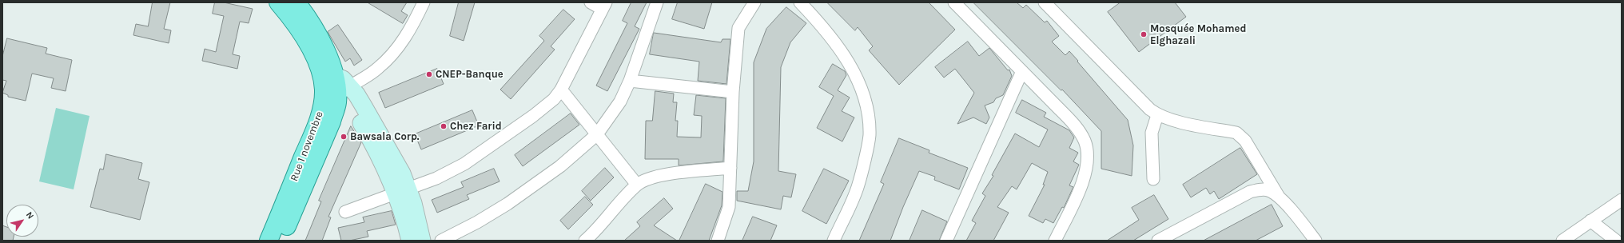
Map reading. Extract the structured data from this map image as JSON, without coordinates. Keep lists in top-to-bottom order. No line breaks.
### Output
{"streets":{"main road":["Rue 1 novembre"]},"places":["Mosquée Mohamed Elghazali","CNEP-Banque","Chez Farid","Bawsala Corp."],"north":"top right"}
